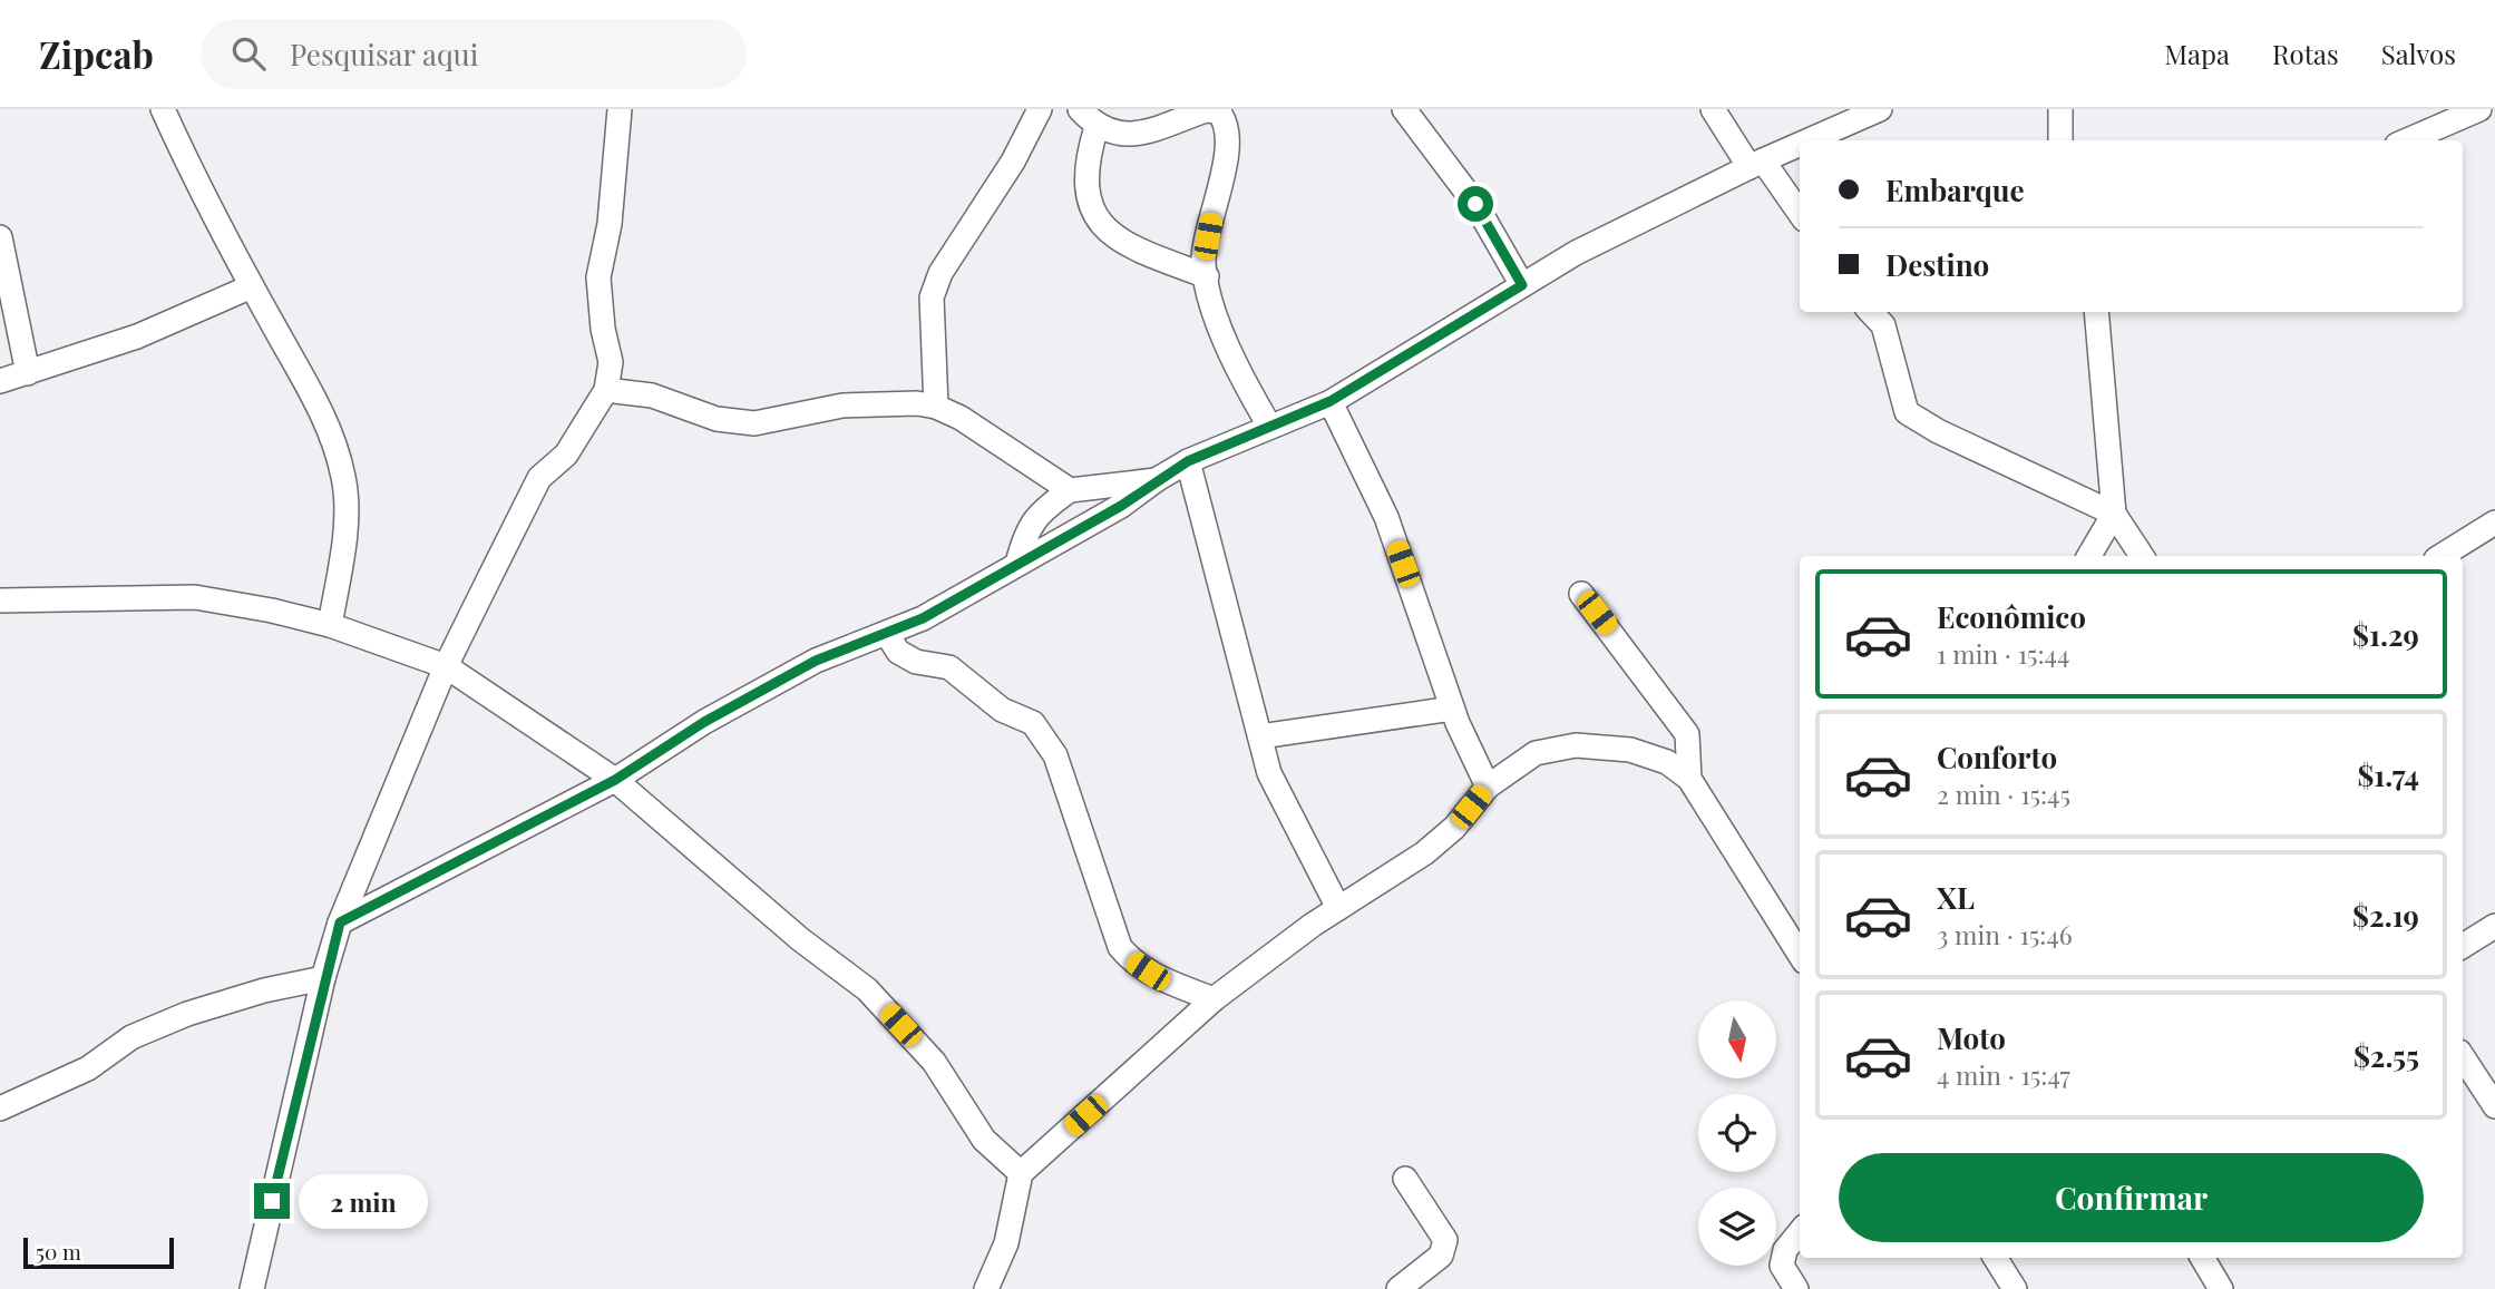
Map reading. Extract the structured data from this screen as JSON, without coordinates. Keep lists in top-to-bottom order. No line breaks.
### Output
{"scale_bar":"50 m","north":"bottom","page":{"header":"Zipcab","search":"Pesquisar aqui","nav":["Mapa","Rotas","Salvos"],"banner":["Embarque","Destino"],"list":[{"name":"Econômico","note":"1 min · 15:44","value":"$1.29"},{"name":"Conforto","note":"2 min · 15:45","value":"$1.74"},{"name":"XL","note":"3 min · 15:46","value":"$2.19"},{"name":"Moto","note":"4 min · 15:47","value":"$2.55"}],"buttons":"Confirmar","bubble":"2 min","scale":"50 m"}}
